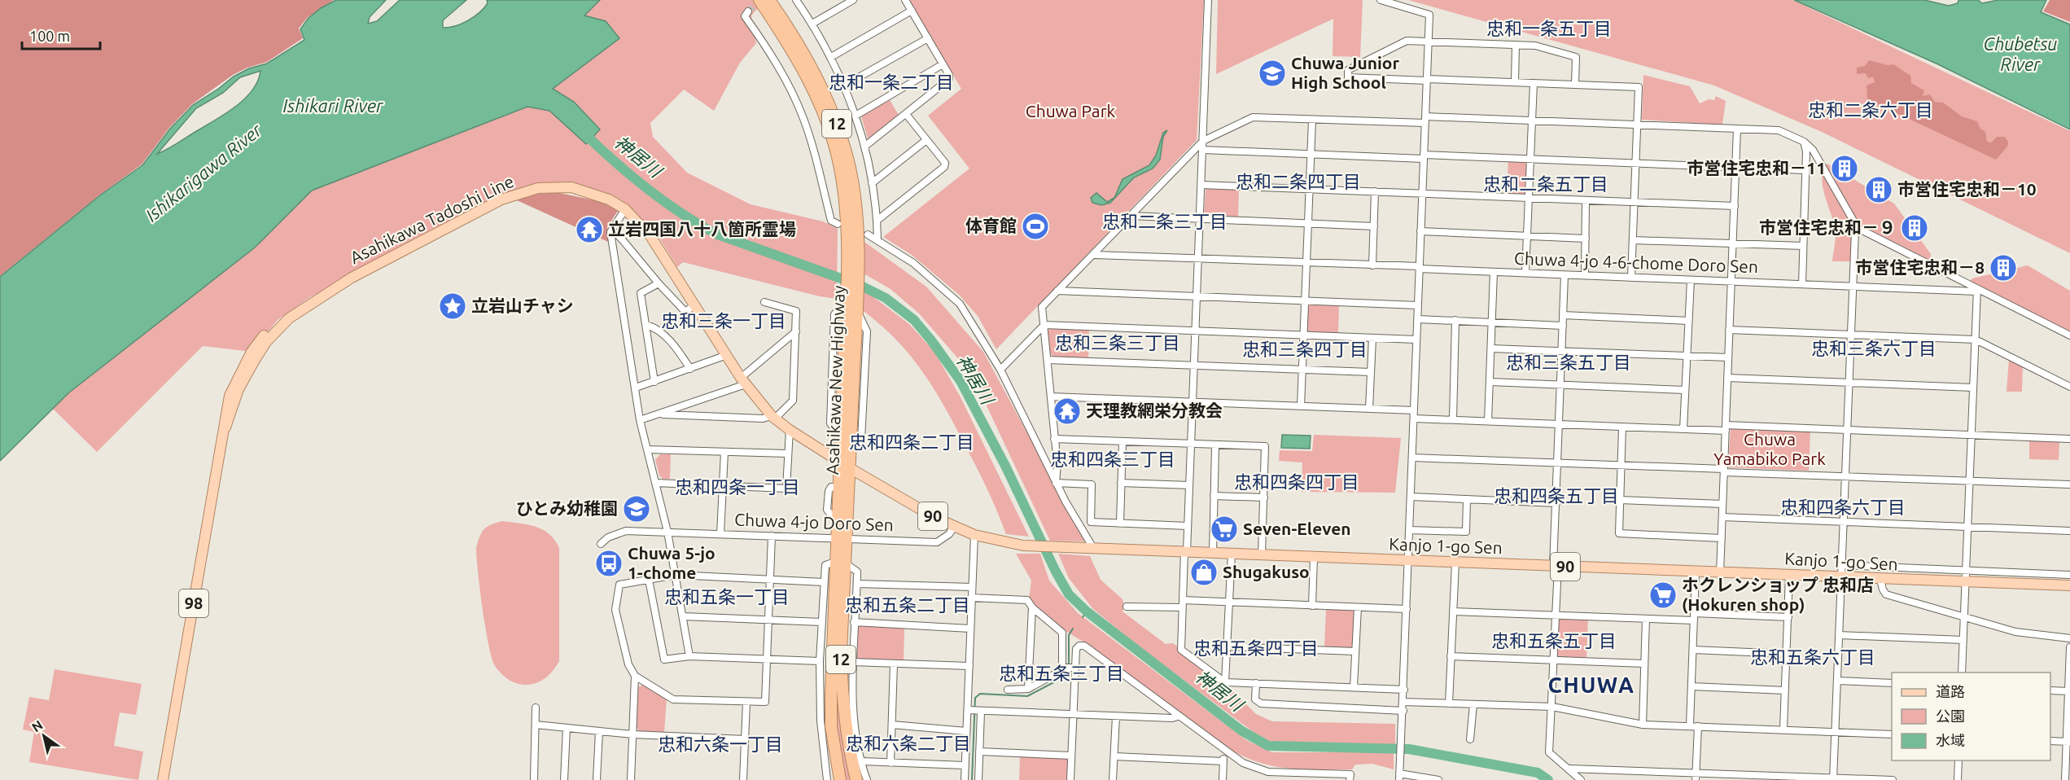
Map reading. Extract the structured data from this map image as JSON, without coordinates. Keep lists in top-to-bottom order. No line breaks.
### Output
{"streets":{"highway":["12","Asahikawa New Highway"],"main road":["Asahikawa Tadoshi Line","90","Kanjo 1-go Sen","98"],"street":["Chuwa 4-jo 4-6-chome Doro Sen","Chuwa 4-jo Doro Sen"]},"crossings":[["Asahikawa Tadoshi Line","Asahikawa New Highway"],["Asahikawa Tadoshi Line","Kanjo 1-go Sen"],["Asahikawa New Highway","Chuwa 4-jo Doro Sen"],["Asahikawa New Highway","Kanjo 1-go Sen"],["Chuwa 4-jo Doro Sen","Kanjo 1-go Sen"]],"districts":["忠和一条五丁目","忠和一条二丁目","忠和二条六丁目","忠和二条四丁目","忠和二条五丁目","忠和二条三丁目","忠和三条一丁目","忠和三条三丁目","忠和三条六丁目","忠和三条四丁目","忠和三条五丁目","忠和四条二丁目","忠和四条三丁目","忠和四条四丁目","忠和四条一丁目","忠和四条五丁目","忠和四条六丁目","忠和五条一丁目","忠和五条二丁目","忠和五条五丁目","忠和五条四丁目","忠和五条六丁目","忠和五条三丁目","CHUWA","忠和六条二丁目","忠和六条一丁目"],"water":["Chubetsu River","Ishikari River","神居川","Ishikarigawa River"],"parks":["Chuwa Park","Chuwa Yamabiko Park"],"places":{"school or university":["Chuwa Junior High School","ひとみ幼稚園"],"building":["市営住宅忠和－11","市営住宅忠和－10","市営住宅忠和－９","市営住宅忠和－8"],"sports":["体育館"],"temple":["立岩四国八十八箇所霊場","天理教網栄分教会"],"place":["立岩山チャシ"],"supermarket":["Seven-Eleven","ホクレンショップ 忠和店 (Hokuren shop)"],"bus stop":["Chuwa 5-jo 1-chome"],"shop":["Shugakuso"]},"legend":["道路","公園","水域"],"scale_bar":"100 m","north":"top left"}
